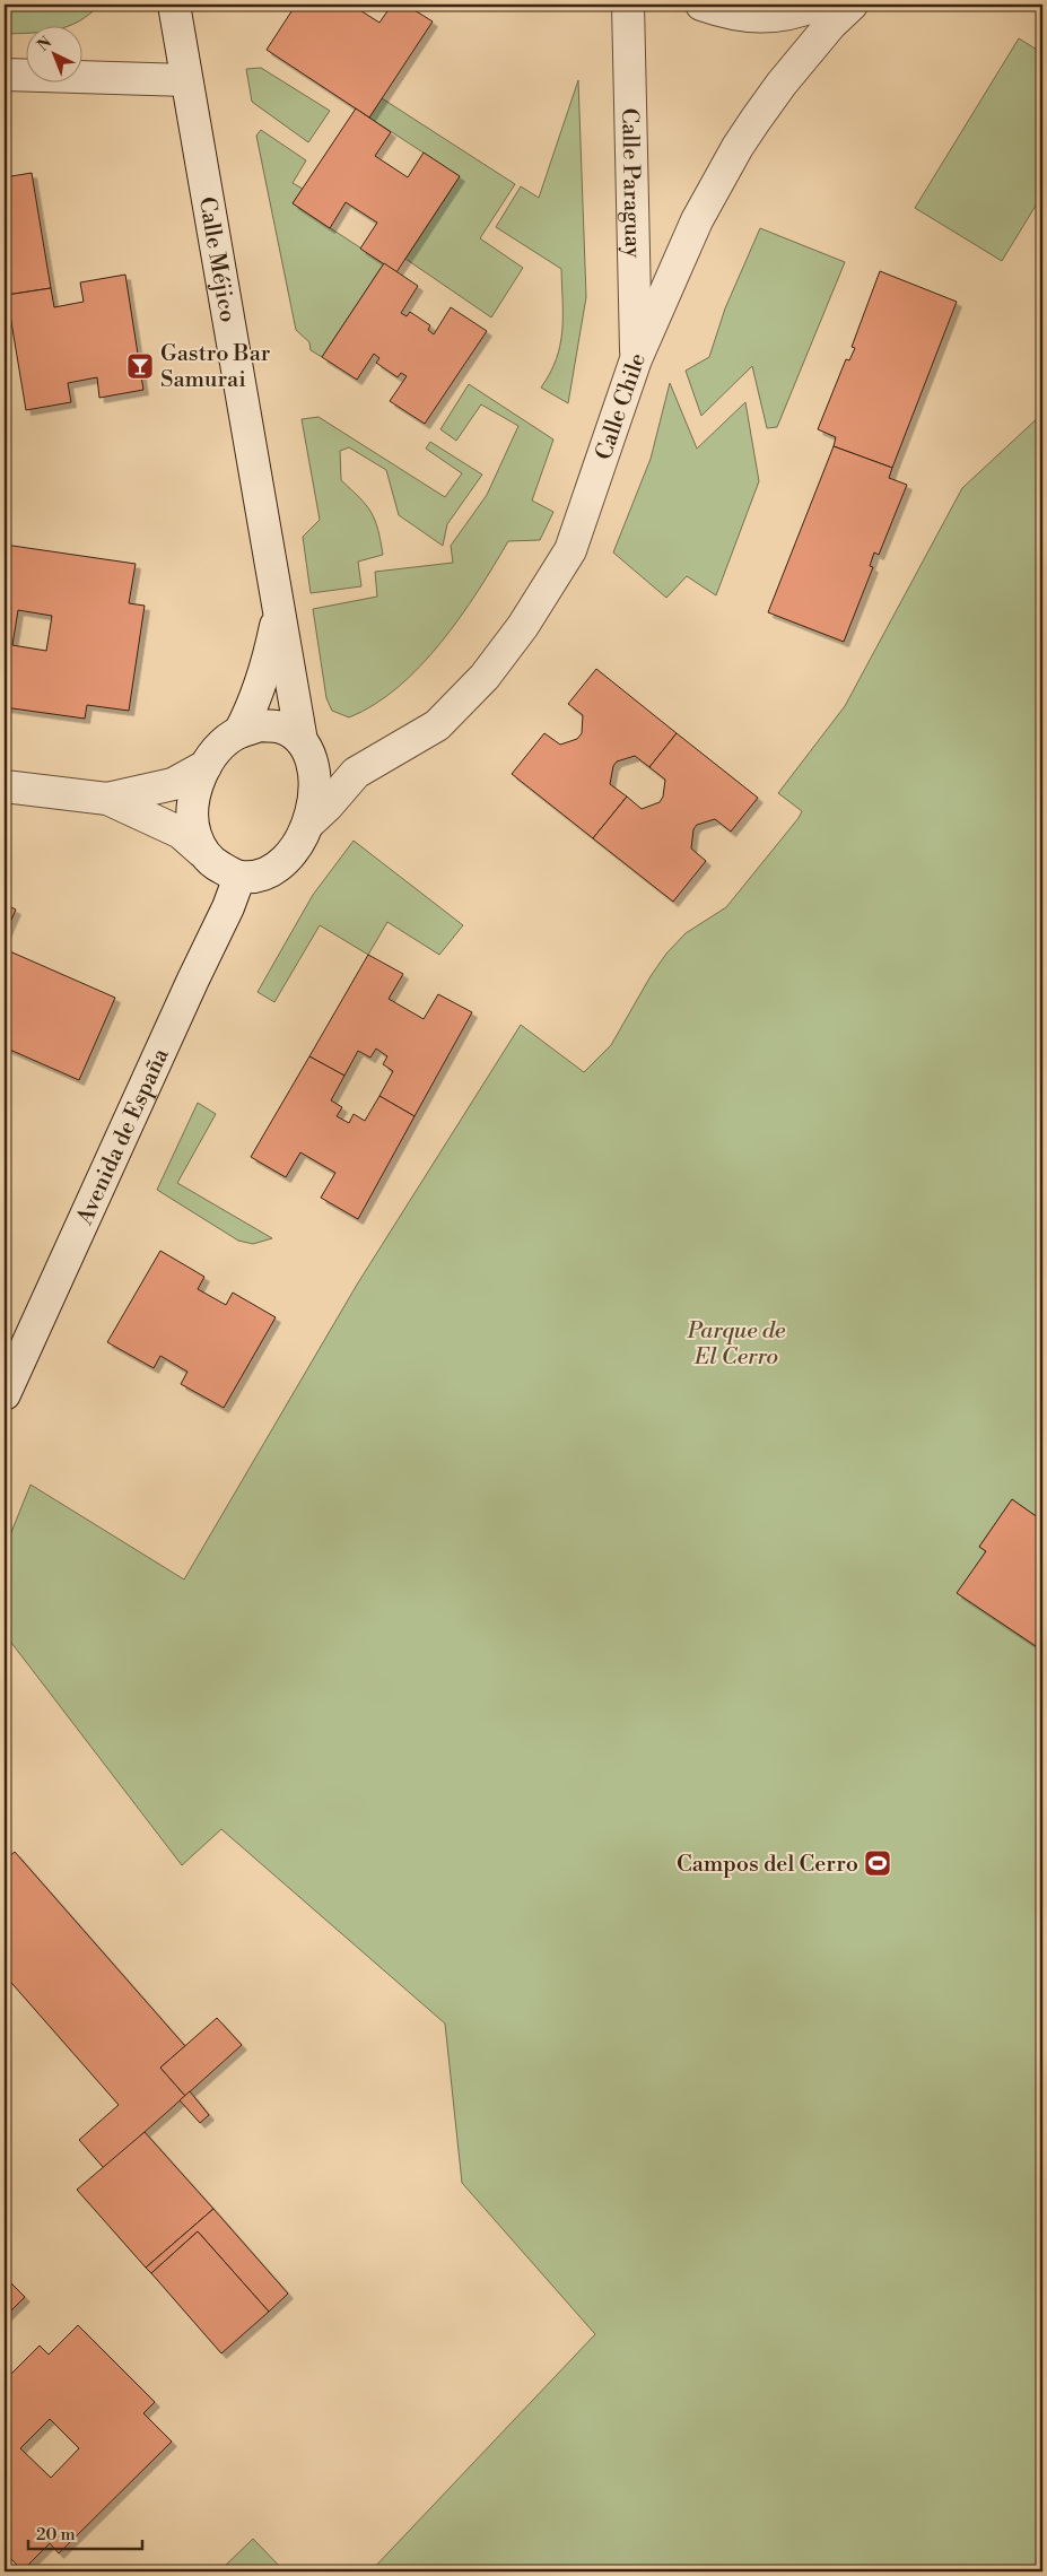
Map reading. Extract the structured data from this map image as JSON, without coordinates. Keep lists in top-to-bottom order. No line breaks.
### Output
{"streets":{"street":["Calle Paraguay","Calle Méjico","Calle Chile","Avenida de España"]},"crossings":[["Calle Paraguay","Calle Chile"],["Calle Chile","Avenida de España"]],"parks":["Parque de El Cerro"],"places":{"bar":["Gastro Bar Samurai"],"sports":["Campos del Cerro"]},"scale_bar":"20 m","north":"top left"}
